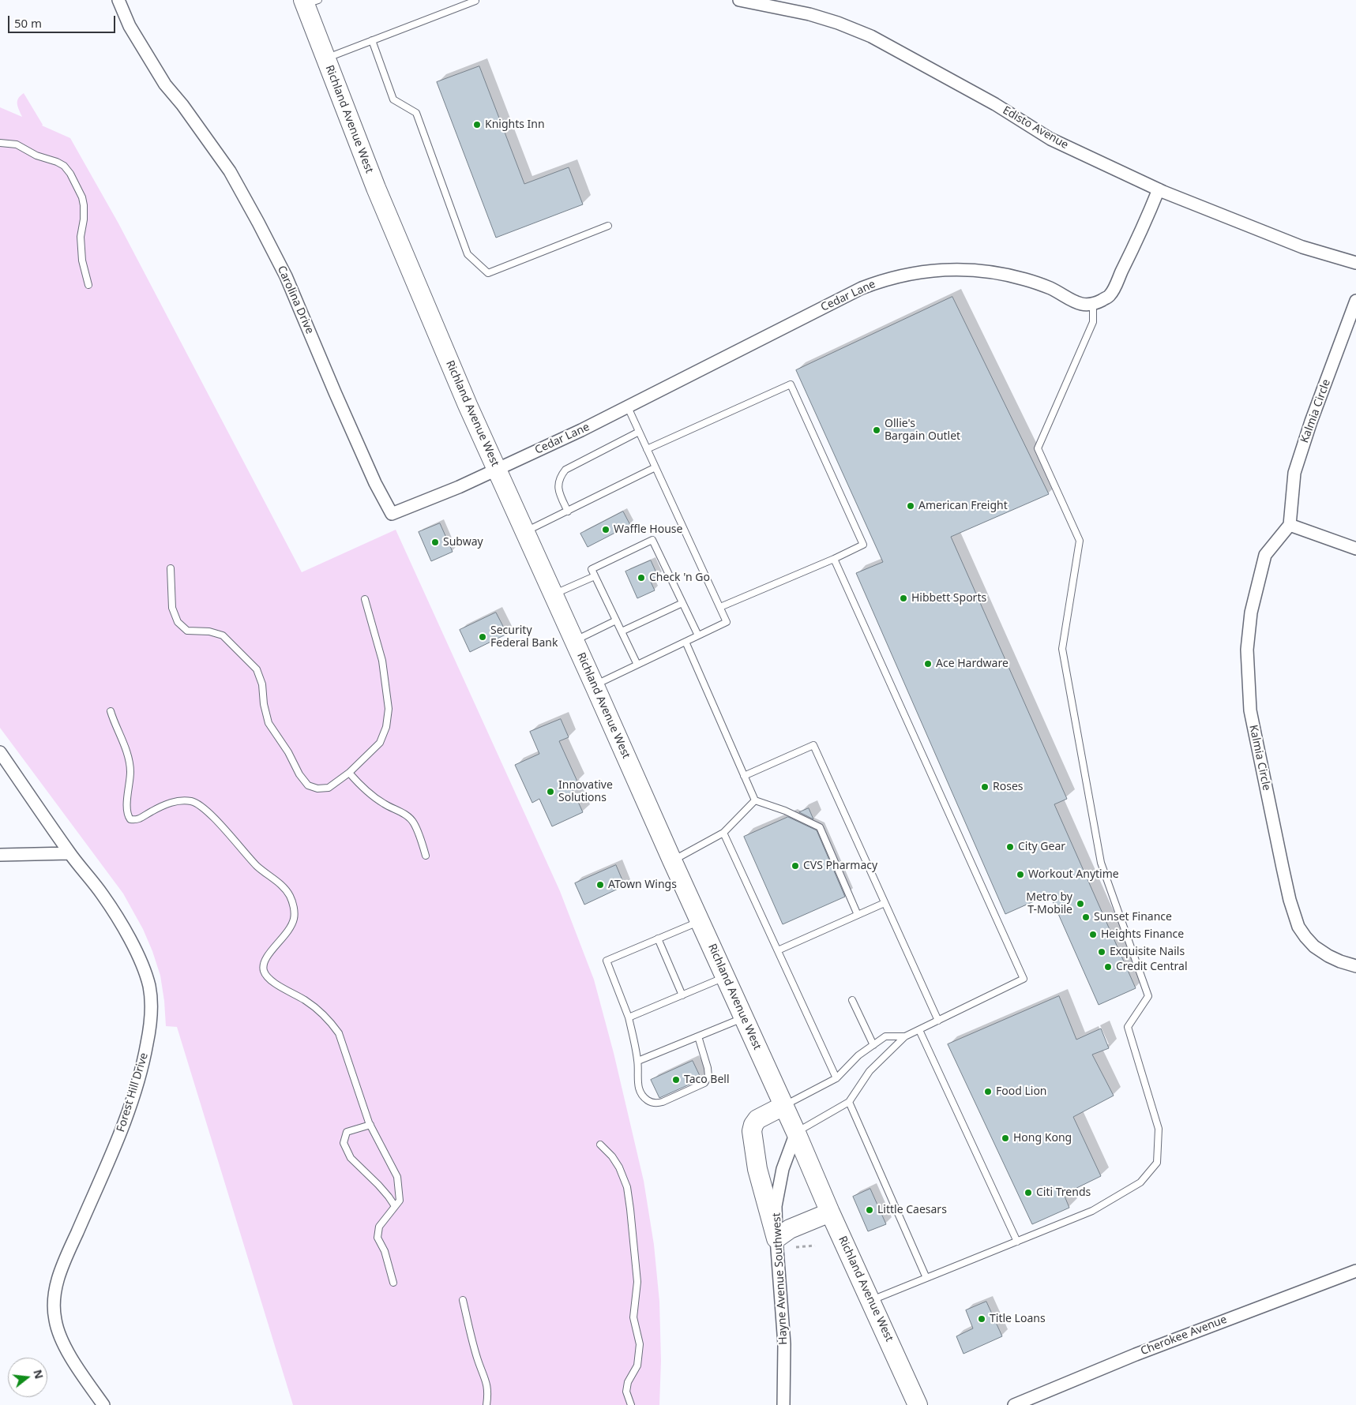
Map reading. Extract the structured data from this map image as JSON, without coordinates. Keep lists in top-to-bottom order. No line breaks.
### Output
{"streets":{"main road":["Richland Avenue West"],"street":["Edisto Avenue","Cedar Lane","Carolina Drive","Kalmia Circle","Forest Hill Drive","Hayne Avenue Southwest","Cherokee Avenue"]},"crossings":[["Richland Avenue West","Cedar Lane"],["Richland Avenue West","Carolina Drive"],["Richland Avenue West","Hayne Avenue Southwest"],["Cedar Lane","Carolina Drive"]],"places":["Knights Inn","Ollie's Bargain Outlet","American Freight","Waffle House","Subway","Check 'n Go","Hibbett Sports","Security Federal Bank","Ace Hardware","Roses","Innovative Solutions","City Gear","CVS Pharmacy","Workout Anytime","ATown Wings","Metro by T-Mobile","Sunset Finance","Heights Finance","Exquisite Nails","Credit Central","Taco Bell","Food Lion","Hong Kong","Citi Trends","Little Caesars","Title Loans"],"scale_bar":"50 m","north":"right"}
